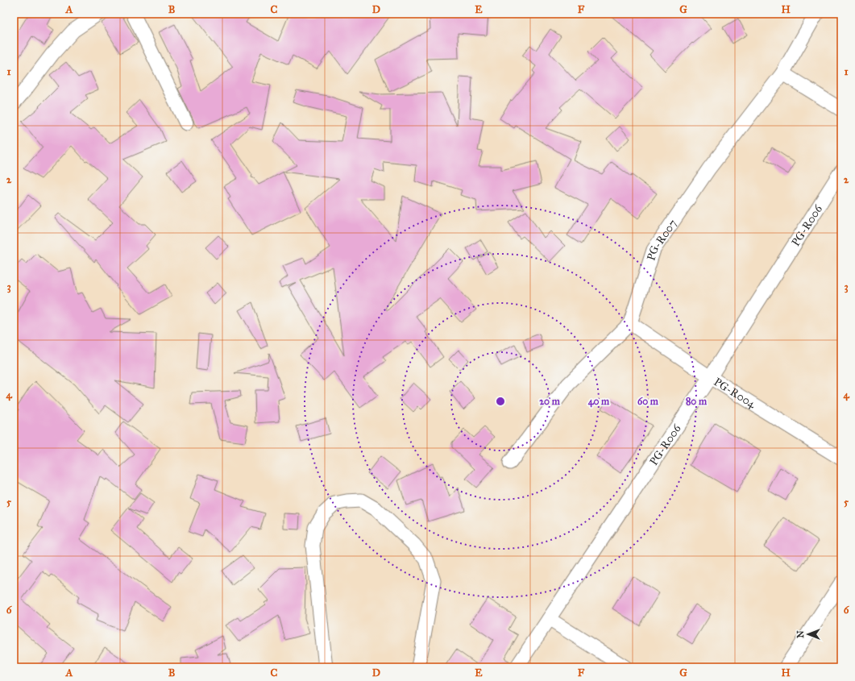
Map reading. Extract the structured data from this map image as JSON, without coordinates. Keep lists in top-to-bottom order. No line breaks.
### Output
{"streets":{"street":["PG-R006","PG-R007","PG-R004"]},"crossings":[["PG-R006","PG-R004"],["PG-R007","PG-R004"]],"north":"left","grid":{"columns":["A","B","C","D","E","F","G","H"],"rows":["1","2","3","4","5","6"]},"rings":["20 m","40 m","60 m","80 m"]}
